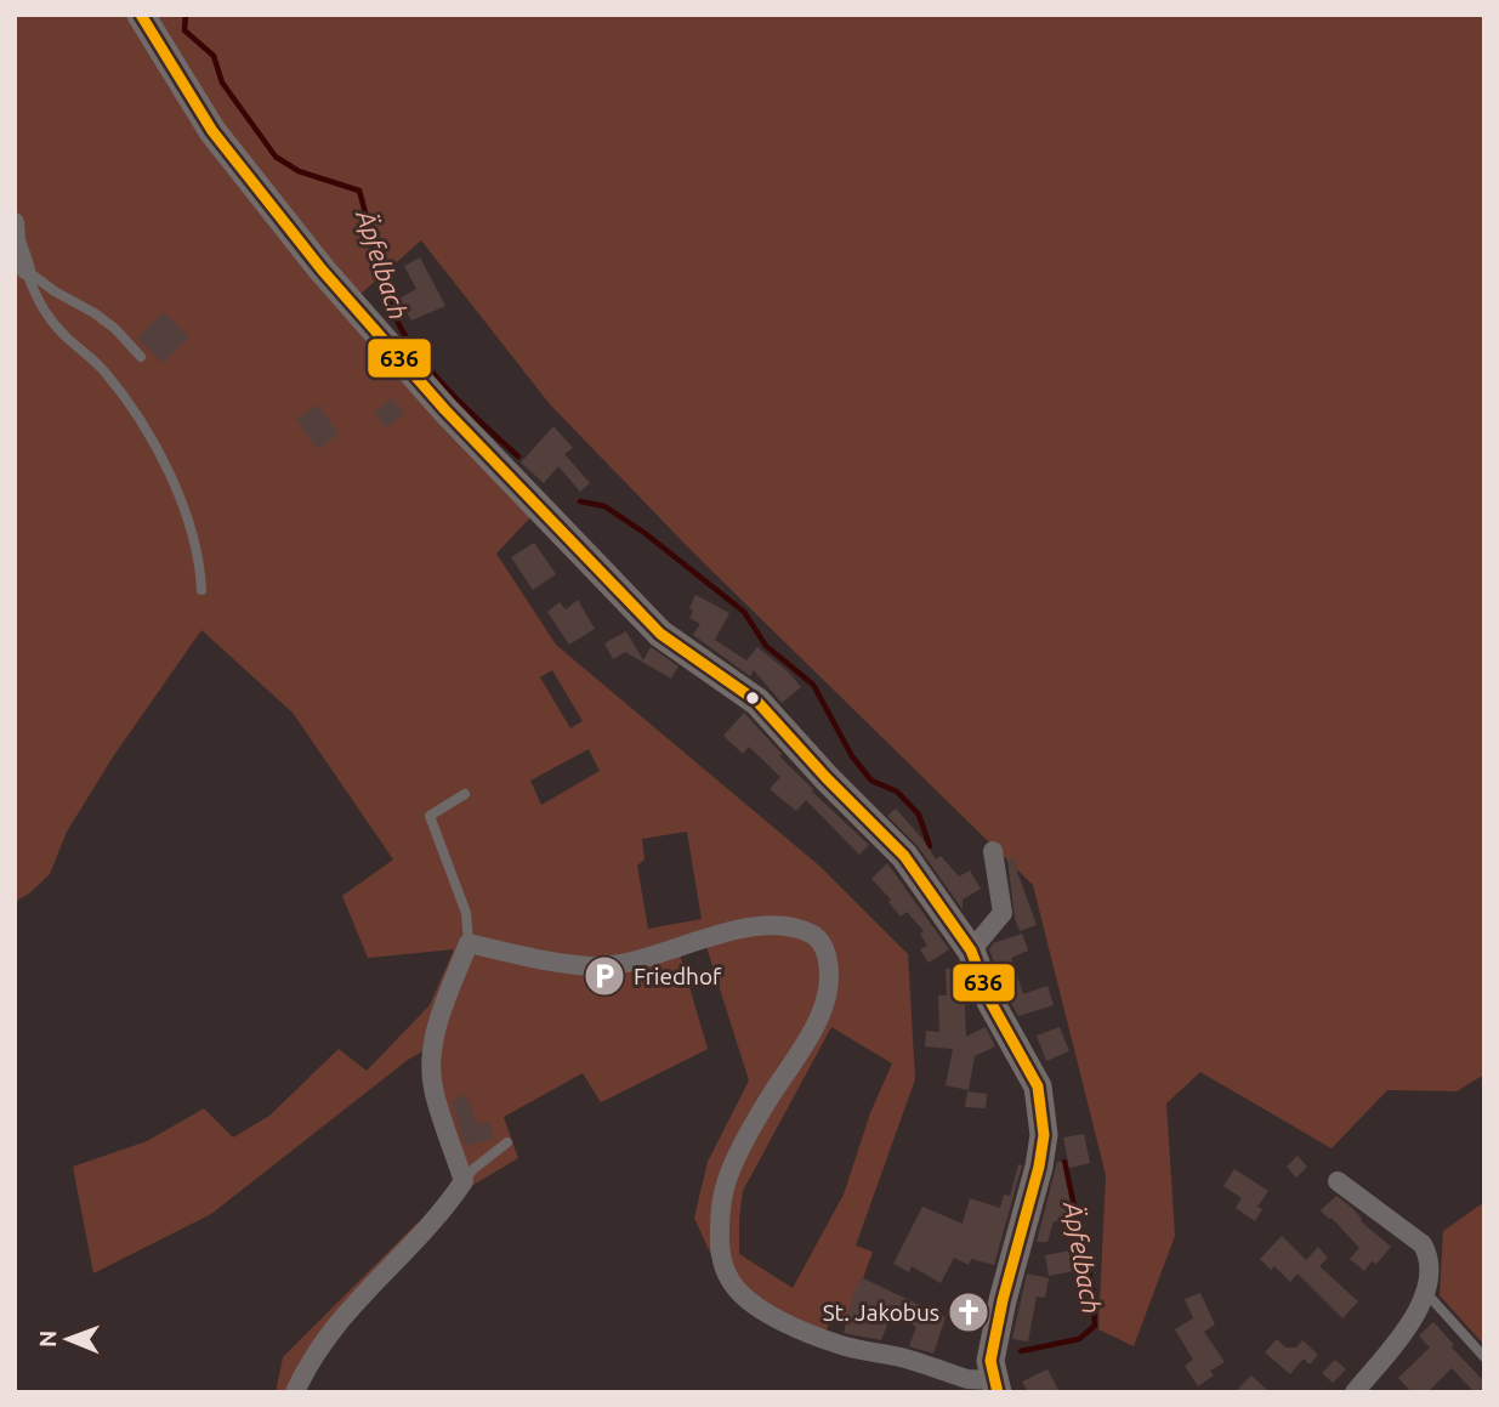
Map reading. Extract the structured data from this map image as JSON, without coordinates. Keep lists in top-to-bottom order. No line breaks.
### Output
{"water":["Äpfelbach"],"places":{"parking":["Friedhof"],"church":["St. Jakobus"]},"lines":["transit line 636"],"north":"left"}
